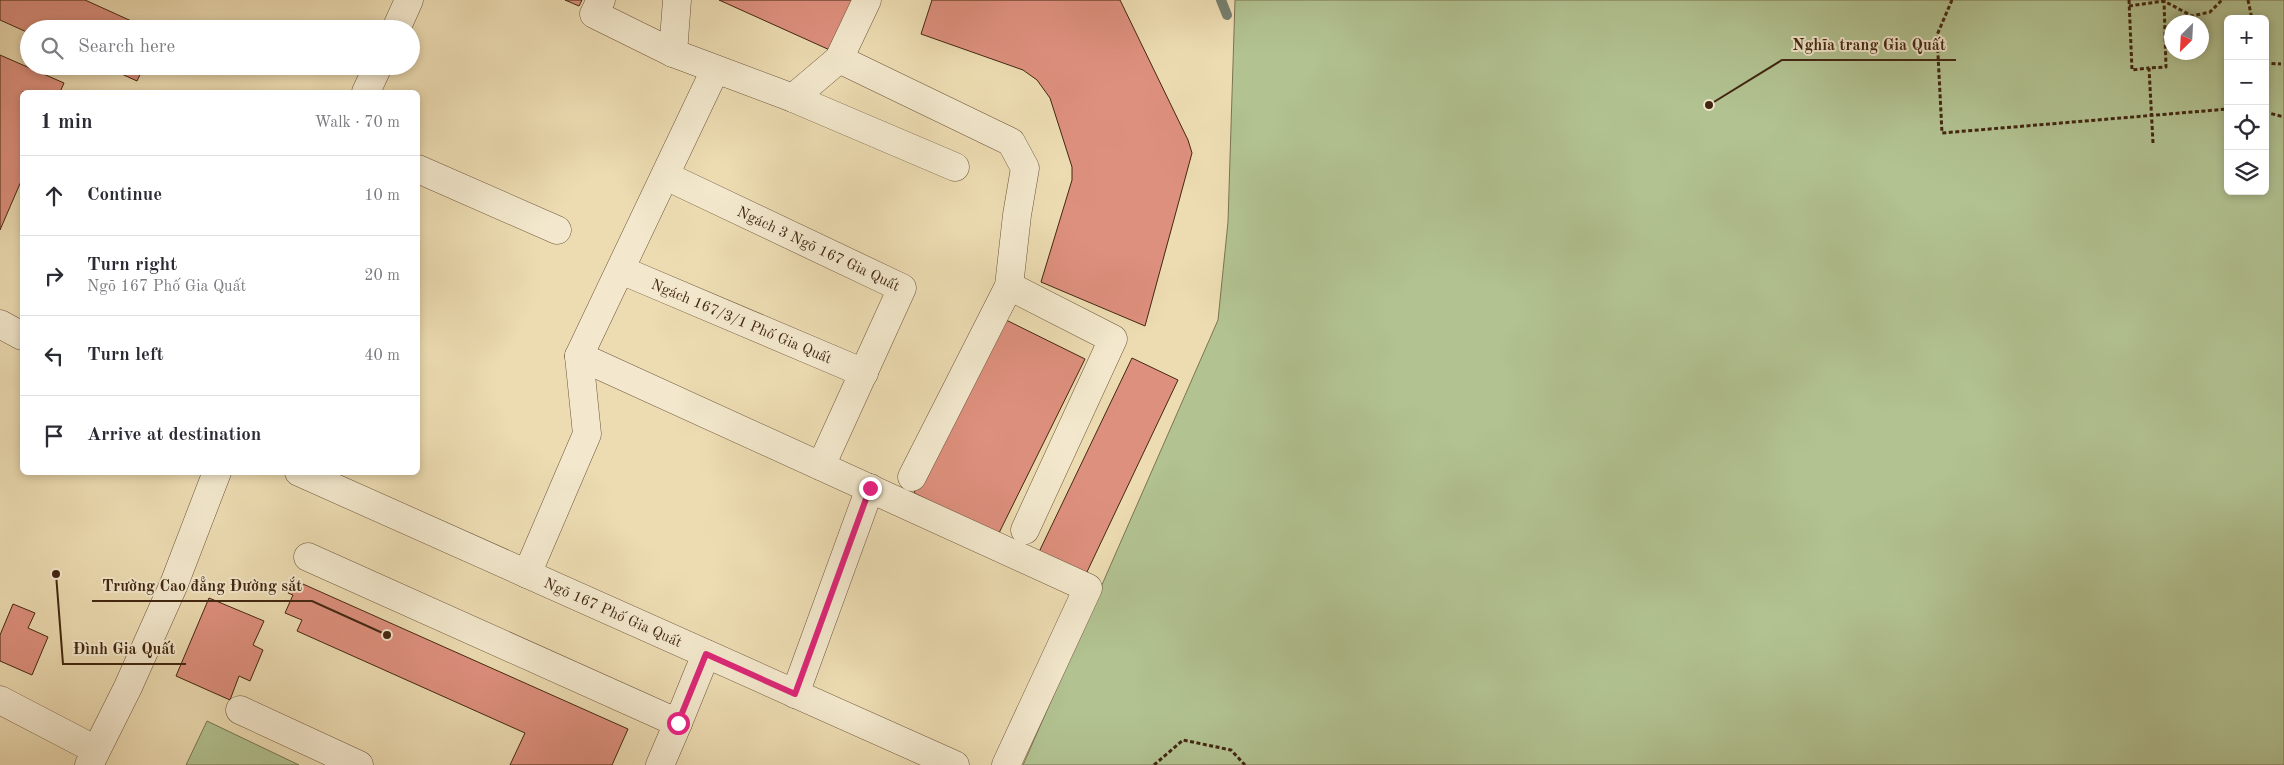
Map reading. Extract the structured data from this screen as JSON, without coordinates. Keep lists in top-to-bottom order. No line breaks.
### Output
{"streets":{"street":["Ngách 3 Ngõ 167 Gia Quất","Ngách 167/3/1 Phố Gia Quất","Ngõ 167 Phố Gia Quất"]},"crossings":[["Ngách 3 Ngõ 167 Gia Quất","Ngách 167/3/1 Phố Gia Quất"]],"places":["Nghĩa trang Gia Quất","Đình Gia Quất","Trường Cao đẳng Đường sắt"],"north":"bottom left","page":{"map_buttons":["+","−"],"search":"Search here","heading":["1 min","Walk · 70 m"],"list":[["Continue","10 m"],["Turn right","Ngõ 167 Phố Gia Quất","20 m"],["Turn left","40 m"],"Arrive at destination"]}}
